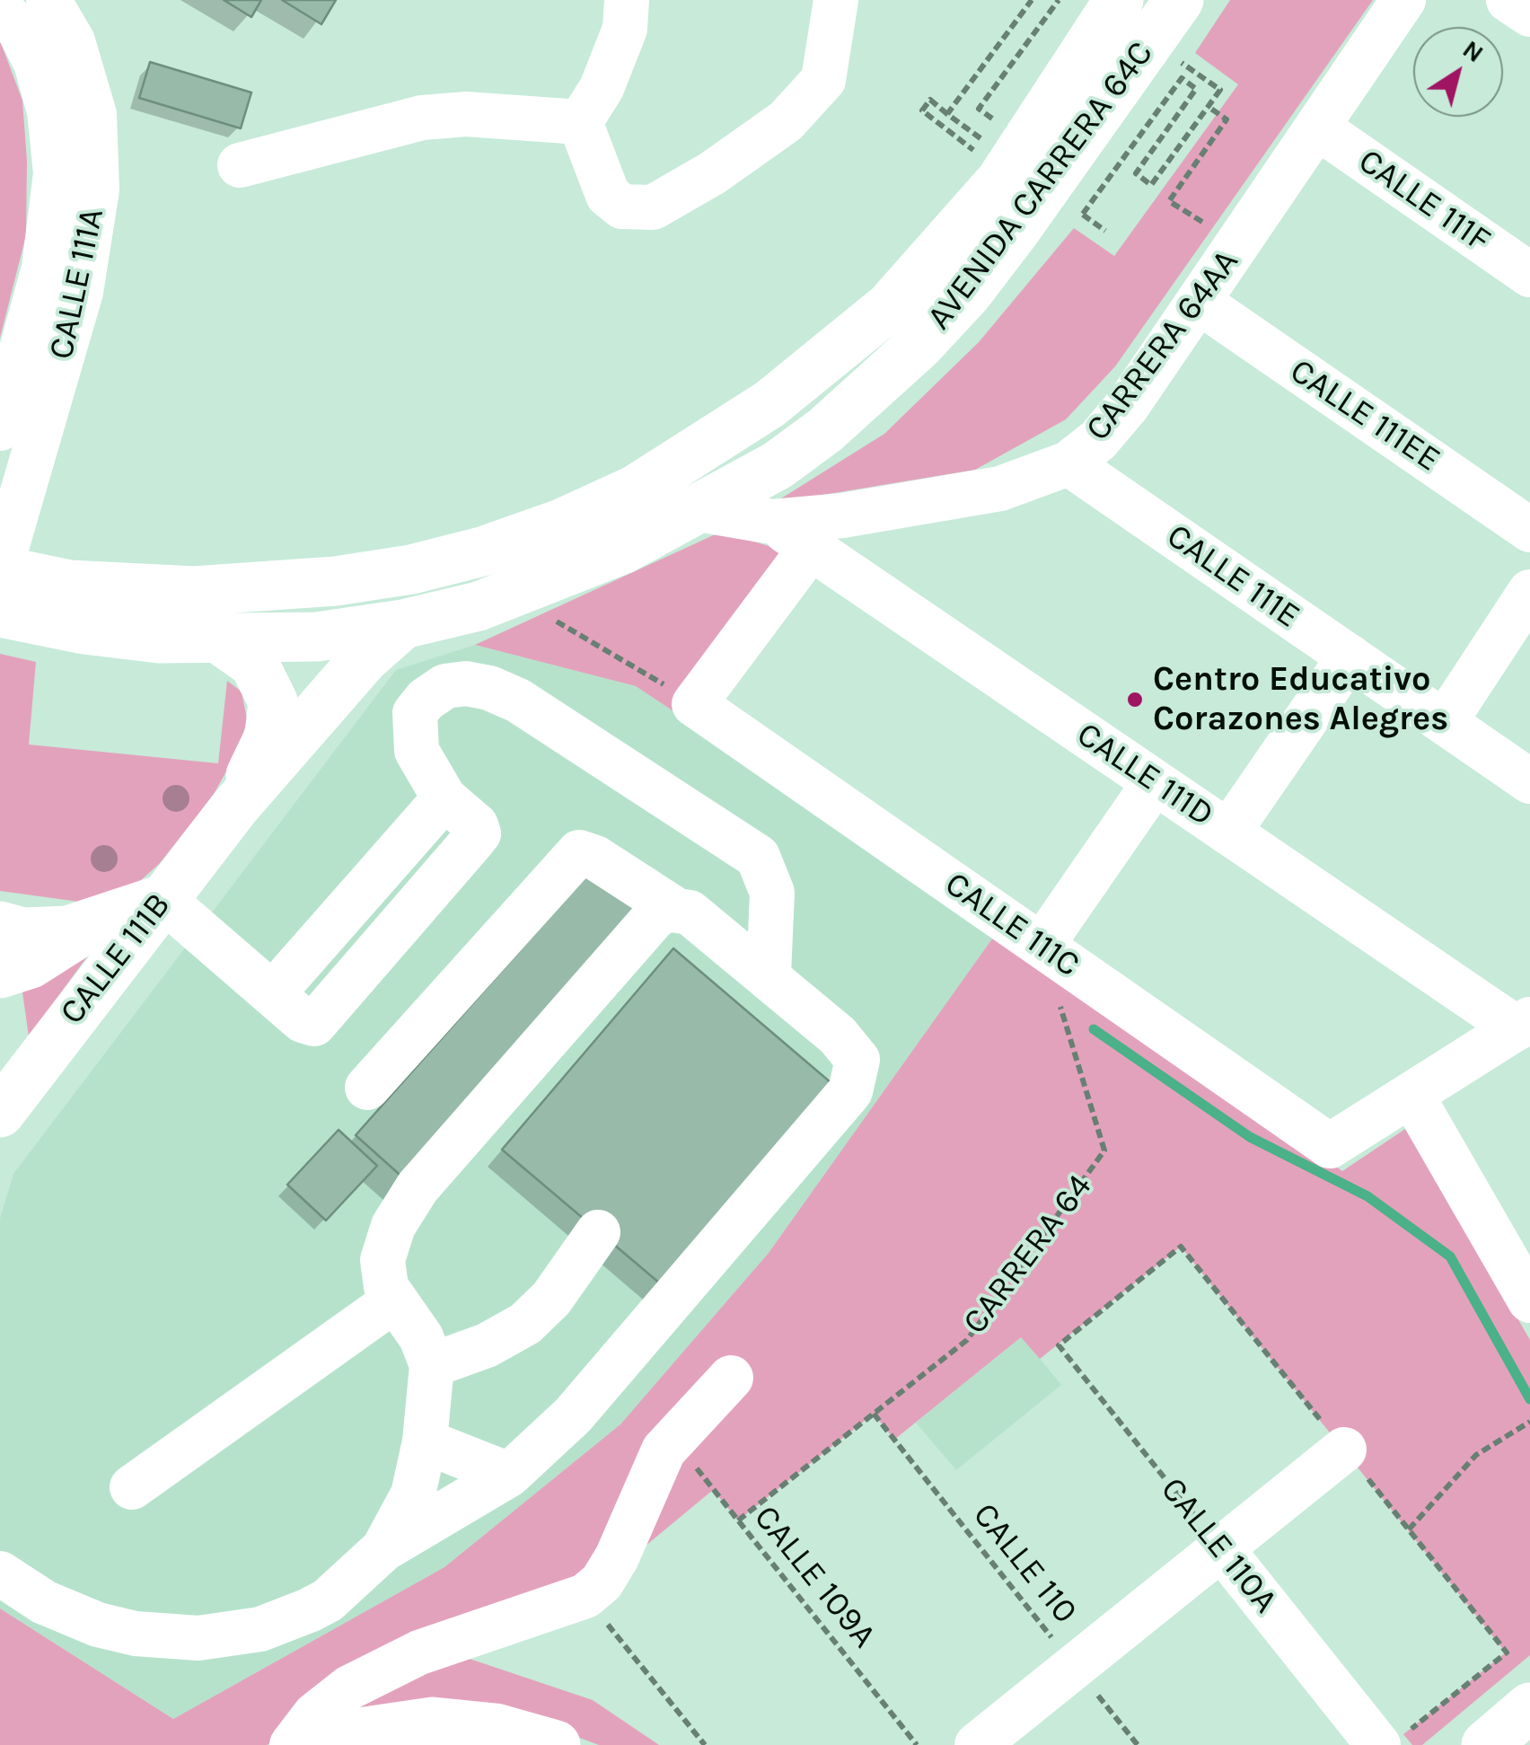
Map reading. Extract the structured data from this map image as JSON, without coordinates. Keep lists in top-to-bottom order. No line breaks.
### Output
{"streets":{"main road":["AVENIDA CARRERA 64C","CALLE 111B"],"street":["CALLE 111F","CALLE 111A","CARRERA 64AA","CALLE 111EE","CALLE 111E","CALLE 111D","CALLE 111C","CALLE 110A"],"path":["CARRERA 64","CALLE 110","CALLE 109A"]},"crossings":[["AVENIDA CARRERA 64C","CALLE 111A"],["AVENIDA CARRERA 64C","CARRERA 64AA"],["AVENIDA CARRERA 64C","CALLE 111B"],["CALLE 111F","CARRERA 64AA"],["CARRERA 64AA","CALLE 111EE"],["CARRERA 64AA","CALLE 111E"],["CARRERA 64AA","CALLE 111D"],["CALLE 111C","CARRERA 64"],["CARRERA 64","CALLE 110"],["CARRERA 64","CALLE 109A"]],"places":["Centro Educativo Corazones Alegres"],"north":"top right"}
